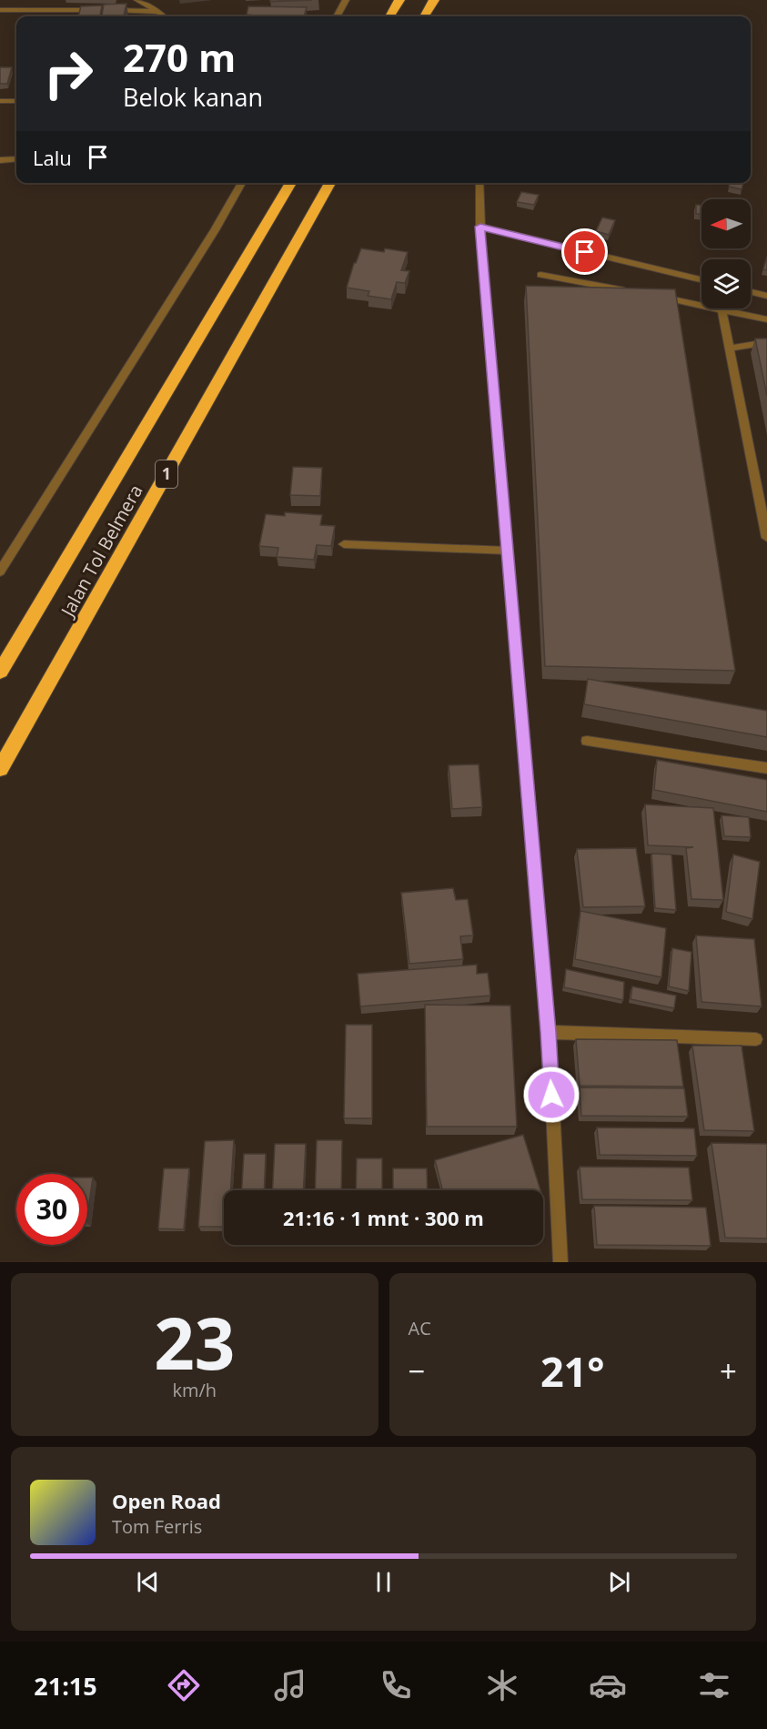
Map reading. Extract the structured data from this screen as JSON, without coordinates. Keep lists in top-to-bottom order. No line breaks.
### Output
{"streets":{"highway":["1","Jalan Tol Belmera"]},"north":"left","page":{"turn":["270 m","Belok kanan"],"then":"Lalu","limit":"30","trip":"21:16 · 1 mnt · 300 m","tile":[["23","km/h"],"AC"],"heat":["−","21°","+"],"song":["Open Road","Tom Ferris"],"tabs":"21:15"}}
